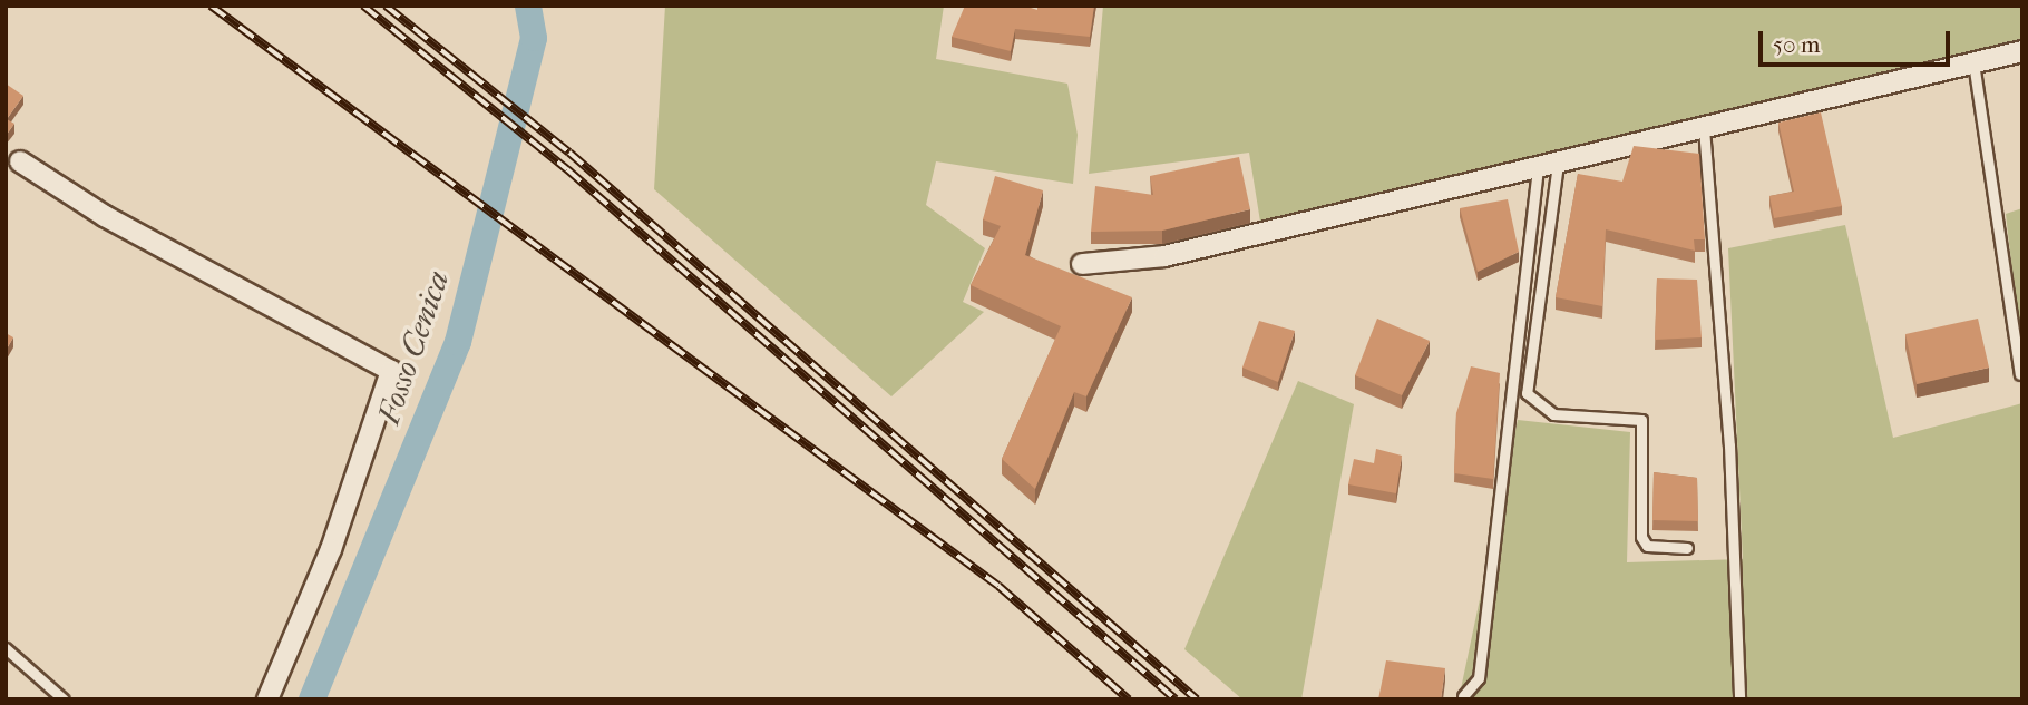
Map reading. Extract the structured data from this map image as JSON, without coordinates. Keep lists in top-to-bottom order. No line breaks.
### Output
{"water":["Fosso Cenica"],"scale_bar":"50 m"}
